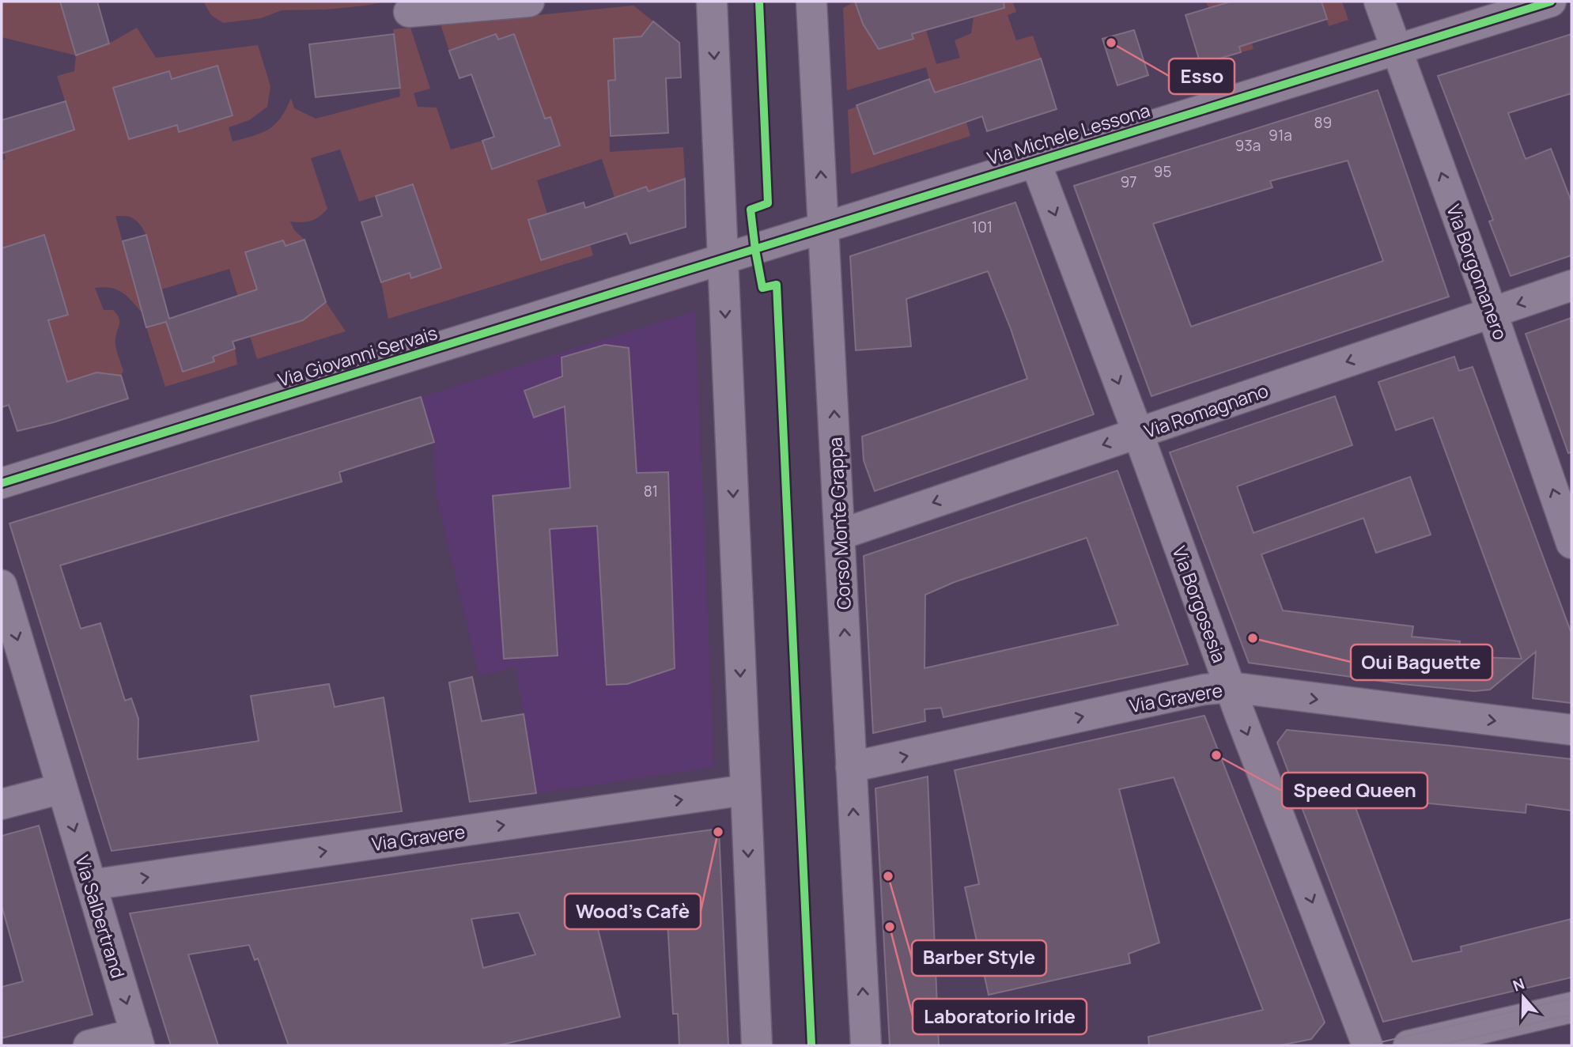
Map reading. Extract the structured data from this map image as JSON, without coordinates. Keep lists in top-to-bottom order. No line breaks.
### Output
{"streets":{"street":["Via Michele Lessona","Via Borgomanero","Via Giovanni Servais","Via Romagnano","Corso Monte Grappa","Via Borgosesia","Via Gravere","Via Salbertrand"]},"crossings":[["Via Michele Lessona","Via Borgomanero"],["Via Michele Lessona","Via Giovanni Servais"],["Via Michele Lessona","Corso Monte Grappa"],["Via Michele Lessona","Via Borgosesia"],["Via Borgomanero","Via Romagnano"],["Via Romagnano","Corso Monte Grappa"],["Via Romagnano","Via Borgosesia"],["Corso Monte Grappa","Via Gravere"],["Via Borgosesia","Via Gravere"],["Via Gravere","Via Salbertrand"]],"one_way":["Via Borgomanero","Via Romagnano","Via Borgosesia","Via Gravere","Via Salbertrand"],"places":["Esso","Oui Baguette","Speed Queen","Wood's Cafè","Barber Style","Laboratorio Iride"],"house_numbers":["89","91a","93a","95","97","101","81"],"north":"top"}
